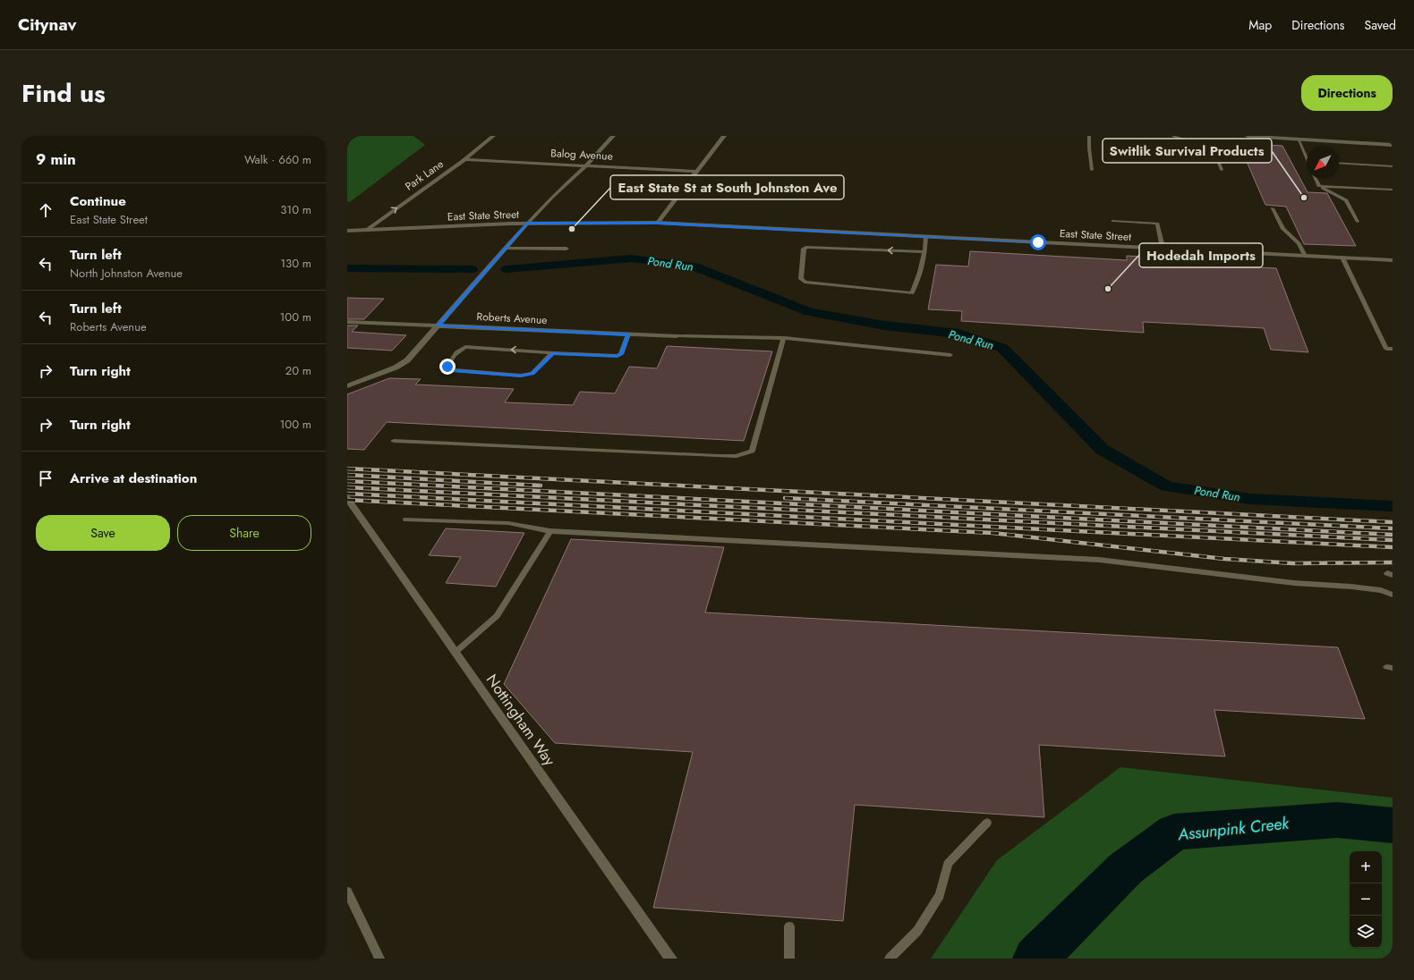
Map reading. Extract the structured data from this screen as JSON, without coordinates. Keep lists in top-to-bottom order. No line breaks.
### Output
{"streets":{"street":["Balog Avenue","Park Lane","East State Street","Roberts Avenue","Nottingham Way"]},"crossings":[["Balog Avenue","Park Lane"],["Park Lane","East State Street"]],"one_way":["Park Lane"],"water":["Pond Run","Assunpink Creek"],"places":["Switlik Survival Products","East State St at South Johnston Ave","Hodedah Imports"],"north":"bottom left","page":{"header":"Citynav","nav":["Map","Directions","Saved"],"title":"Find us","buttons":["Directions",["Save","Share"]],"heading":["9 min","Walk · 660 m"],"list":[["Continue","East State Street","310 m"],["Turn left","North Johnston Avenue","130 m"],["Turn left","Roberts Avenue","100 m"],["Turn right","20 m"],["Turn right","100 m"],"Arrive at destination"],"map_buttons":["+","−"]}}
